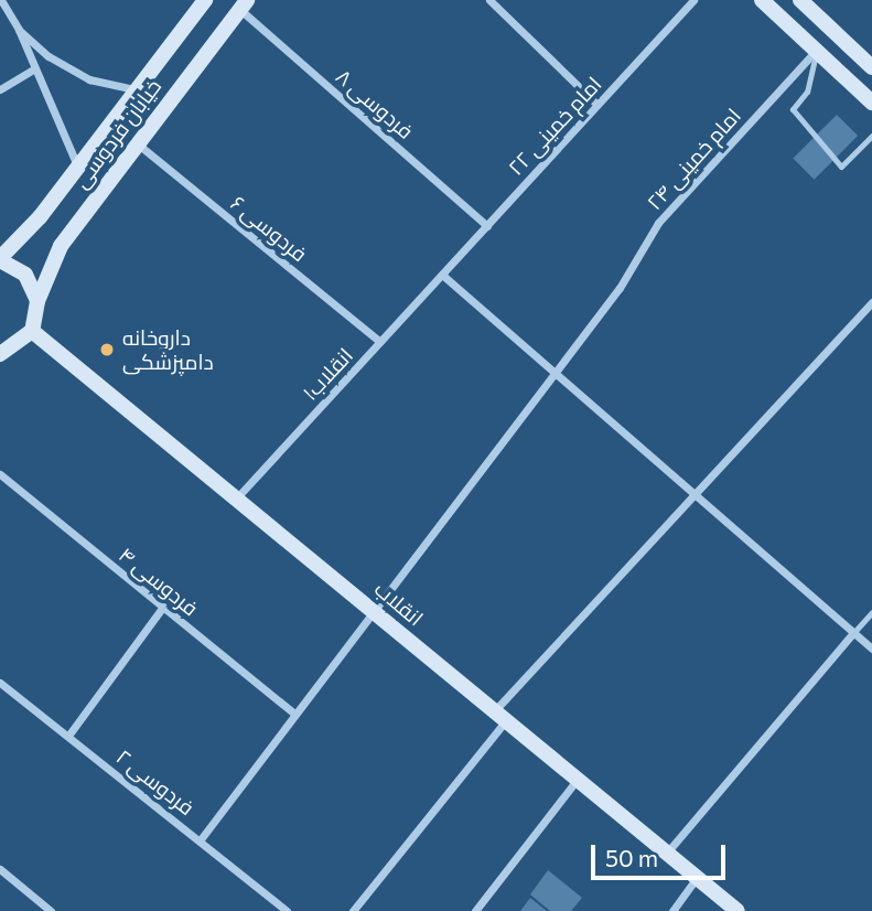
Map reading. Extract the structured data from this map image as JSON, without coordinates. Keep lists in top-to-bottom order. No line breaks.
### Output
{"streets":{"main road":["خیابان فردوسی","انقلاب"],"street":["فردوسی ۸","امام خمینی ۲۲","امام خمینی ۲۴","فردوسی ۶","انقلاب۱","فردوسی ۴","فردوسی ۲"]},"crossings":[["فردوسی ۸","امام خمینی ۲۲"],["فردوسی ۸","خیابان فردوسی"],["امام خمینی ۲۲","انقلاب۱"],["خیابان فردوسی","فردوسی ۶"],["خیابان فردوسی","انقلاب"],["امام خمینی ۲۴","فردوسی ۴"],["امام خمینی ۲۴","انقلاب"],["امام خمینی ۲۴","فردوسی ۲"],["فردوسی ۶","انقلاب۱"],["انقلاب۱","انقلاب"]],"places":["داروخانه دامپزشکی"],"scale_bar":"50 m"}
